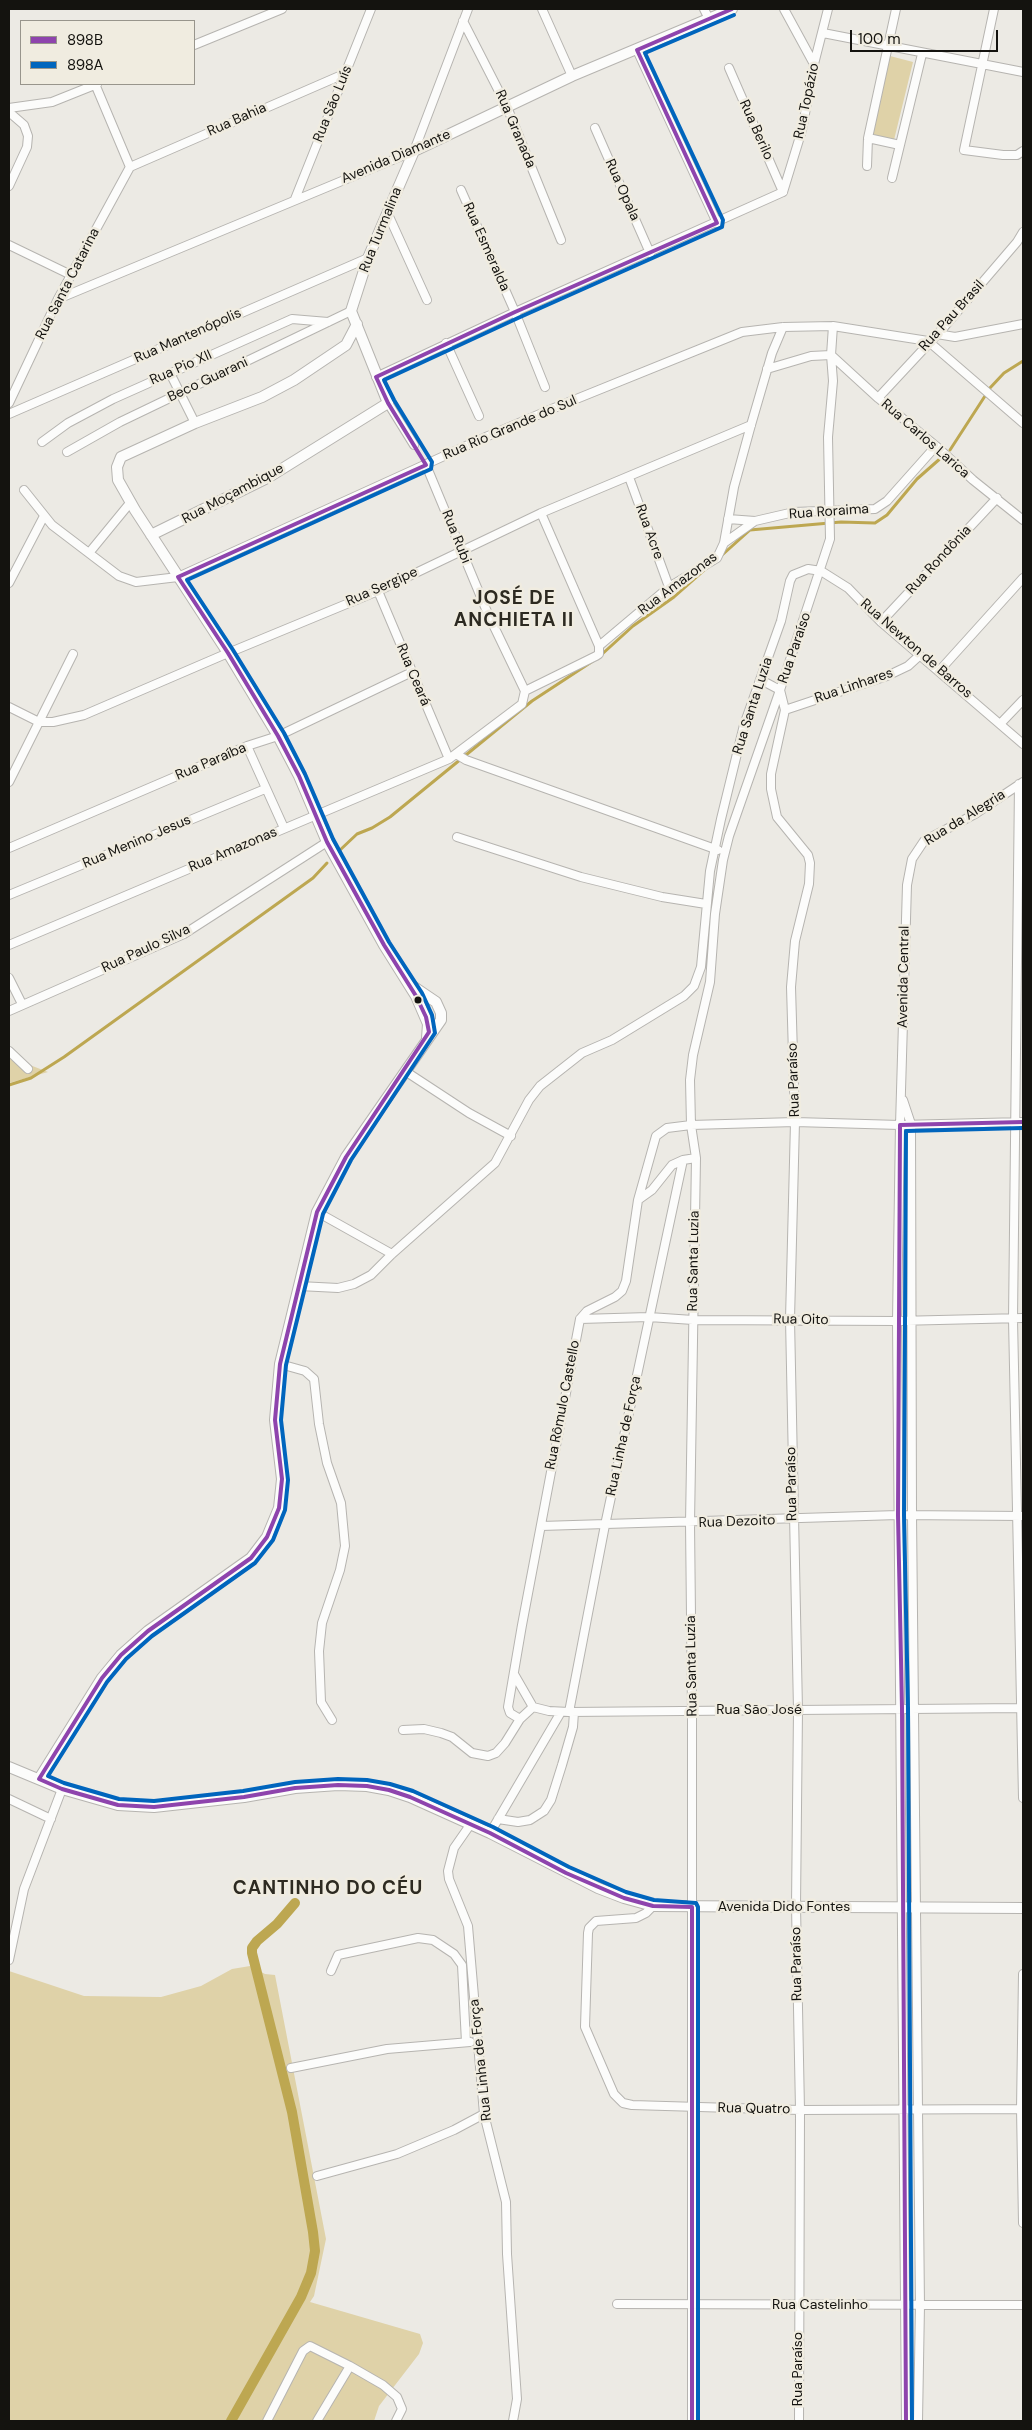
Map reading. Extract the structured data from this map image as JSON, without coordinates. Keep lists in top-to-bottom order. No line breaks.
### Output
{"streets":{"street":["Rua Topázio","Rua São Luís","Rua Bahia","Rua Granada","Rua Berilo","Avenida Diamante","Rua Opala","Rua Turmalina","Rua Esmeralda","Rua Santa Catarina","Rua Pau Brasil","Rua Mantenópolis","Rua Pio XII","Beco Guarani","Rua Rio Grande do Sul","Rua Carlos Larica","Rua Moçambique","Rua Roraima","Rua Acre","Rua Rubi","Rua Rondônia","Rua Amazonas","Rua Sergipe","Rua Paraíso","Rua Newton de Barros","Rua Ceará","Rua Linhares","Rua Santa Luzia","Rua Paraíba","Rua da Alegria","Rua Menino Jesus","Rua Paulo Silva","Avenida Central","Rua Oito","Rua Rômulo Castello","Rua Linha de Força","Rua Dezoito","Rua São José","Avenida Dido Fontes","Rua Quatro","Rua Castelinho"]},"crossings":[["Rua Topázio","Rua Berilo"],["Rua São Luís","Rua Bahia"],["Rua São Luís","Avenida Diamante"],["Rua Bahia","Rua Santa Catarina"],["Rua Granada","Avenida Diamante"],["Rua Granada","Rua Turmalina"],["Avenida Diamante","Rua Turmalina"],["Avenida Diamante","Rua Santa Catarina"],["Rua Turmalina","Rua Mantenópolis"],["Rua Turmalina","Beco Guarani"],["Rua Pau Brasil","Rua Rio Grande do Sul"],["Rua Pau Brasil","Rua Carlos Larica"],["Rua Pio XII","Beco Guarani"],["Rua Rio Grande do Sul","Rua Rubi"],["Rua Rio Grande do Sul","Rua Amazonas"],["Rua Rio Grande do Sul","Rua Paraíso"],["Rua Carlos Larica","Rua Roraima"],["Rua Carlos Larica","Rua Rondônia"],["Rua Carlos Larica","Rua Paraíso"],["Rua Roraima","Rua Amazonas"],["Rua Roraima","Rua Paraíso"],["Rua Acre","Rua Amazonas"],["Rua Acre","Rua Sergipe"],["Rua Rubi","Rua Amazonas"],["Rua Rubi","Rua Sergipe"],["Rua Rondônia","Rua Newton de Barros"],["Rua Amazonas","Rua Sergipe"],["Rua Amazonas","Rua Ceará"],["Rua Sergipe","Rua Ceará"],["Rua Paraíso","Rua Newton de Barros"],["Rua Paraíso","Rua Linhares"],["Rua Paraíso","Rua Santa Luzia"],["Rua Paraíso","Rua Oito"],["Rua Paraíso","Rua Dezoito"],["Rua Paraíso","Rua São José"],["Rua Paraíso","Avenida Dido Fontes"],["Rua Paraíso","Rua Quatro"],["Rua Paraíso","Rua Castelinho"],["Rua Newton de Barros","Rua Linhares"],["Rua Newton de Barros","Rua Santa Luzia"],["Rua Ceará","Rua Paraíba"],["Rua Santa Luzia","Rua Oito"],["Rua Santa Luzia","Rua Dezoito"],["Rua Santa Luzia","Rua São José"],["Rua Santa Luzia","Avenida Dido Fontes"],["Rua Santa Luzia","Rua Quatro"],["Rua Santa Luzia","Rua Castelinho"],["Rua da Alegria","Avenida Central"],["Avenida Central","Rua Oito"],["Avenida Central","Rua Dezoito"],["Avenida Central","Rua São José"],["Avenida Central","Avenida Dido Fontes"],["Avenida Central","Rua Quatro"],["Avenida Central","Rua Castelinho"],["Rua Oito","Rua Rômulo Castello"],["Rua Oito","Rua Linha de Força"],["Rua Rômulo Castello","Rua Dezoito"],["Rua Linha de Força","Rua Dezoito"],["Rua Linha de Força","Rua São José"],["Rua Linha de Força","Avenida Dido Fontes"],["Avenida Dido Fontes","Rua Quatro"]],"districts":["JOSÉ DE ANCHIETA II","CANTINHO DO CÉU"],"lines":["transit line 898B","transit line 898A"],"legend":["898B","898A"],"scale_bar":"100 m"}
